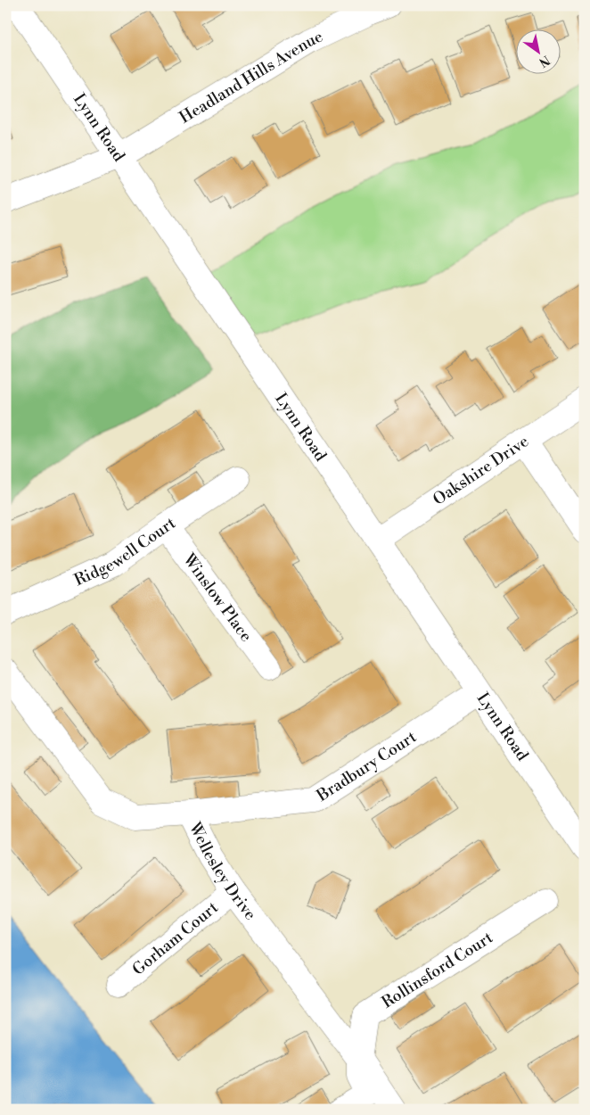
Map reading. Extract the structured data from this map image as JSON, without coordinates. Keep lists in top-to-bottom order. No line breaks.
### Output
{"streets":{"street":["Headland Hills Avenue","Lynn Road","Oakshire Drive","Ridgewell Court","Winslow Place","Bradbury Court","Wellesley Drive","Gorham Court","Rollinsford Court"]},"crossings":[["Headland Hills Avenue","Lynn Road"],["Lynn Road","Oakshire Drive"],["Lynn Road","Bradbury Court"],["Ridgewell Court","Winslow Place"],["Bradbury Court","Wellesley Drive"],["Wellesley Drive","Gorham Court"],["Wellesley Drive","Rollinsford Court"]],"north":"bottom right"}
